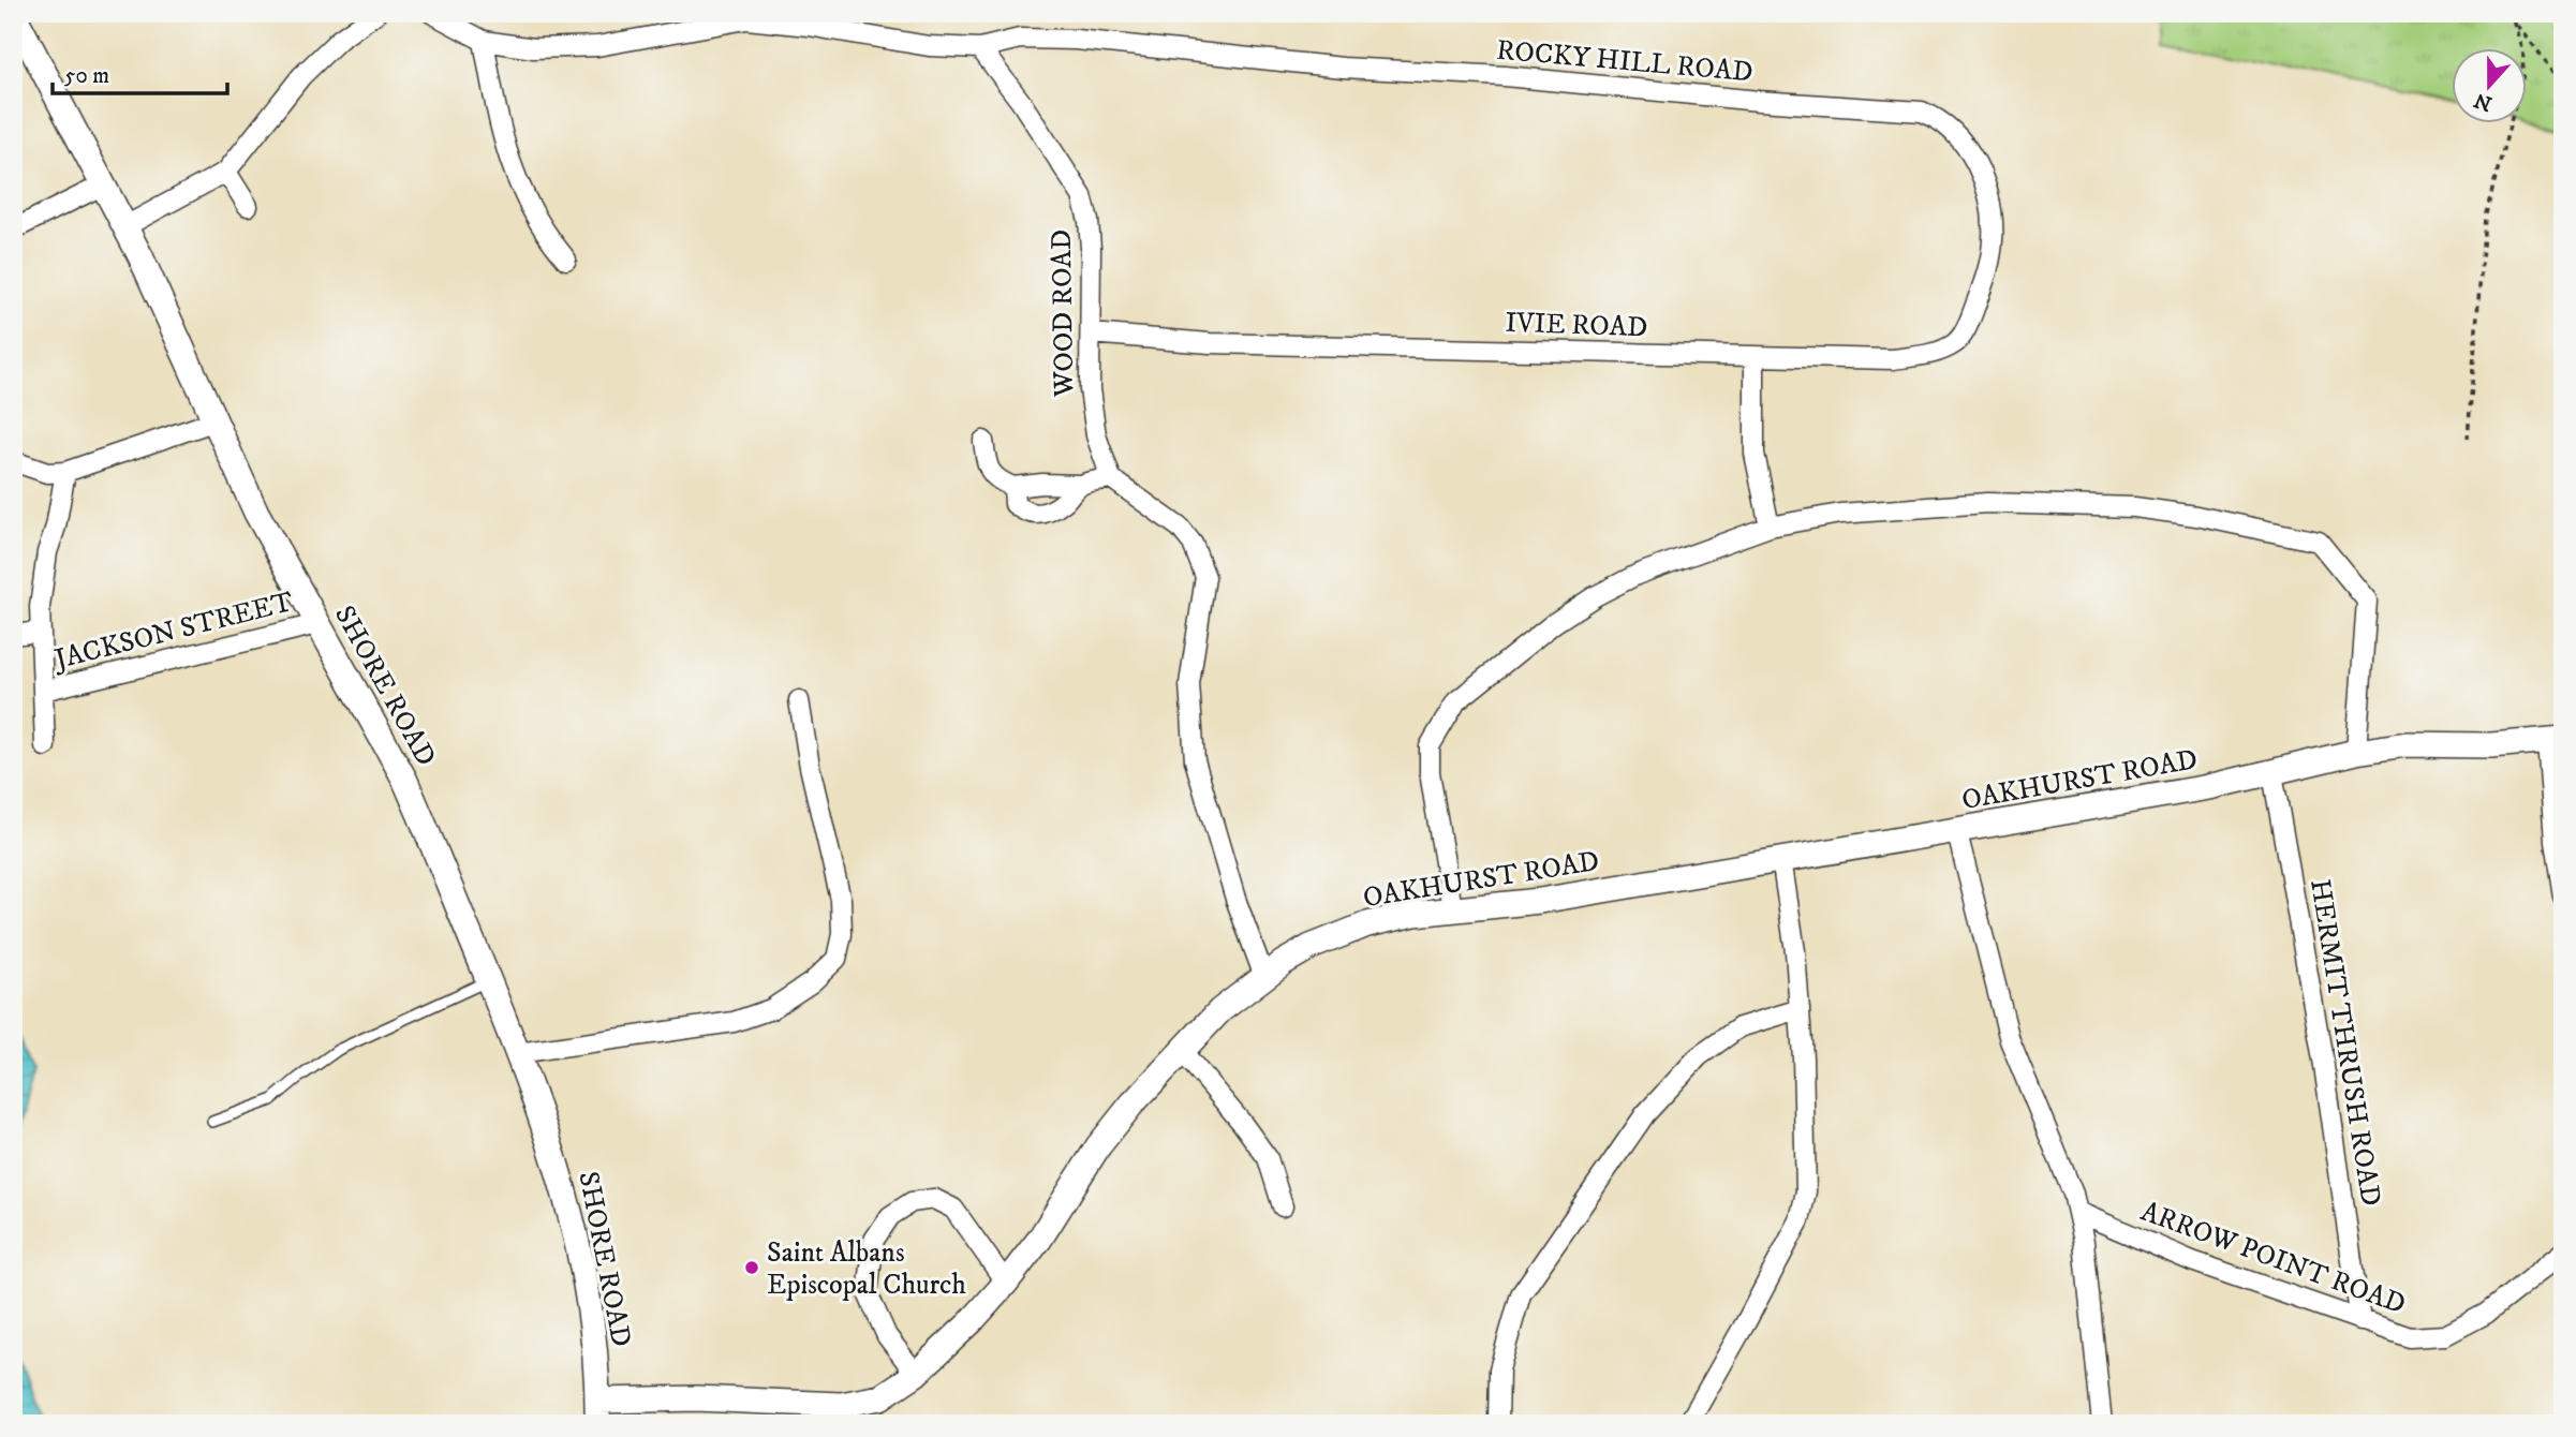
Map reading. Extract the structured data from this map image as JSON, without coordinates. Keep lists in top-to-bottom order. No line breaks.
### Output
{"streets":{"street":["ROCKY HILL ROAD","WOOD ROAD","IVIE ROAD","JACKSON STREET","SHORE ROAD","OAKHURST ROAD","HERMIT THRUSH ROAD","ARROW POINT ROAD"]},"crossings":[["ROCKY HILL ROAD","WOOD ROAD"],["ROCKY HILL ROAD","IVIE ROAD"],["WOOD ROAD","IVIE ROAD"],["JACKSON STREET","SHORE ROAD"],["SHORE ROAD","OAKHURST ROAD"],["OAKHURST ROAD","HERMIT THRUSH ROAD"],["HERMIT THRUSH ROAD","ARROW POINT ROAD"]],"places":["Saint Albans Episcopal Church"],"scale_bar":"50 m","north":"bottom"}
